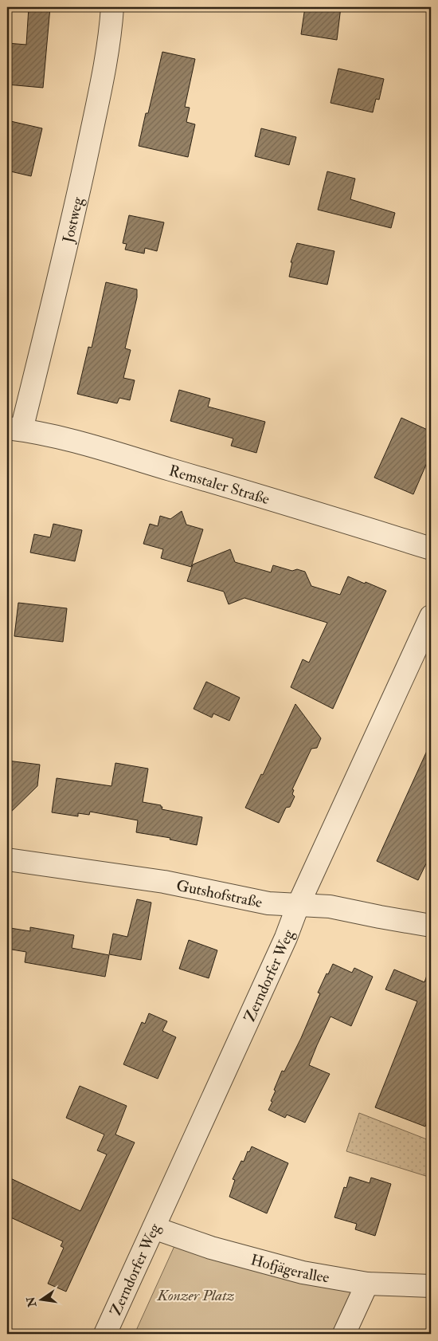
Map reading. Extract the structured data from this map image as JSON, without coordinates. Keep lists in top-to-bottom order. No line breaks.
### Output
{"streets":{"street":["Jostweg","Remstaler Straße","Gutshofstraße","Zerndorfer Weg","Hofjägerallee"]},"crossings":[["Jostweg","Remstaler Straße"],["Gutshofstraße","Zerndorfer Weg"],["Zerndorfer Weg","Hofjägerallee"]],"parks":["Konzer Platz"],"north":"left"}
